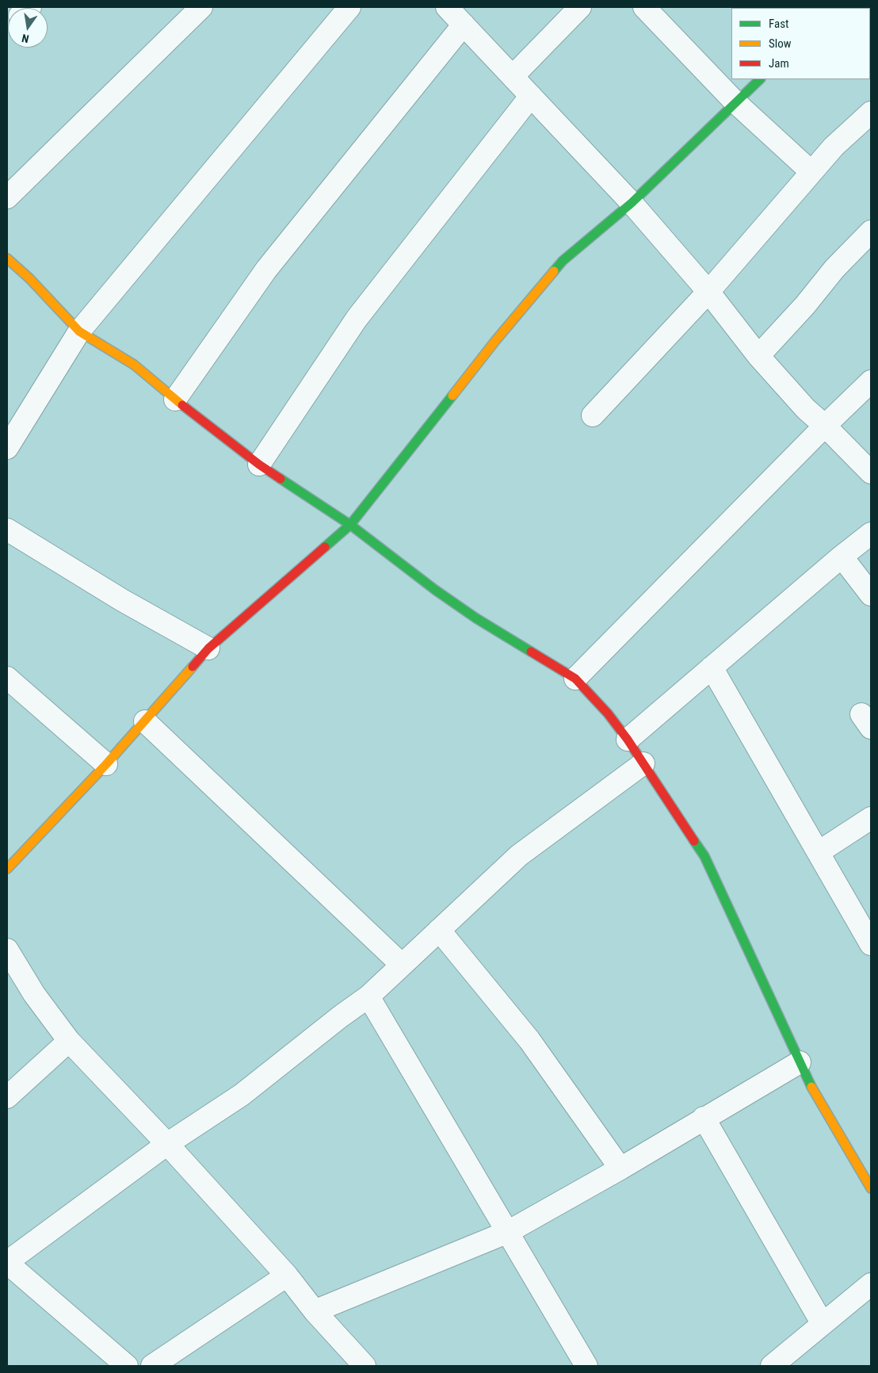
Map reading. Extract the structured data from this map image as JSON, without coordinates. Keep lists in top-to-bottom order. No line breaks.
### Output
{"legend":["Fast","Slow","Jam"],"north":"bottom"}
